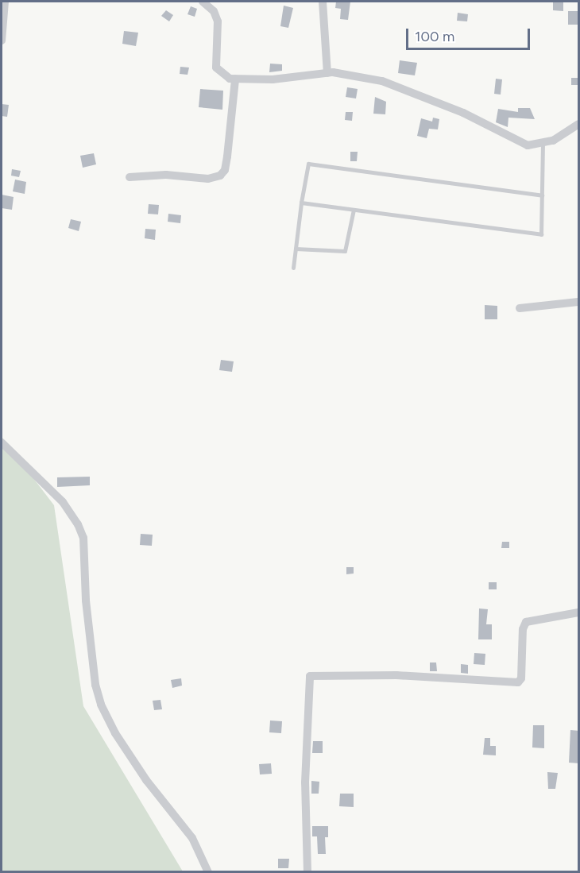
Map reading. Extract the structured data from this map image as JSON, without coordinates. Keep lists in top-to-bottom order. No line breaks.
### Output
{"scale_bar":"100 m"}
